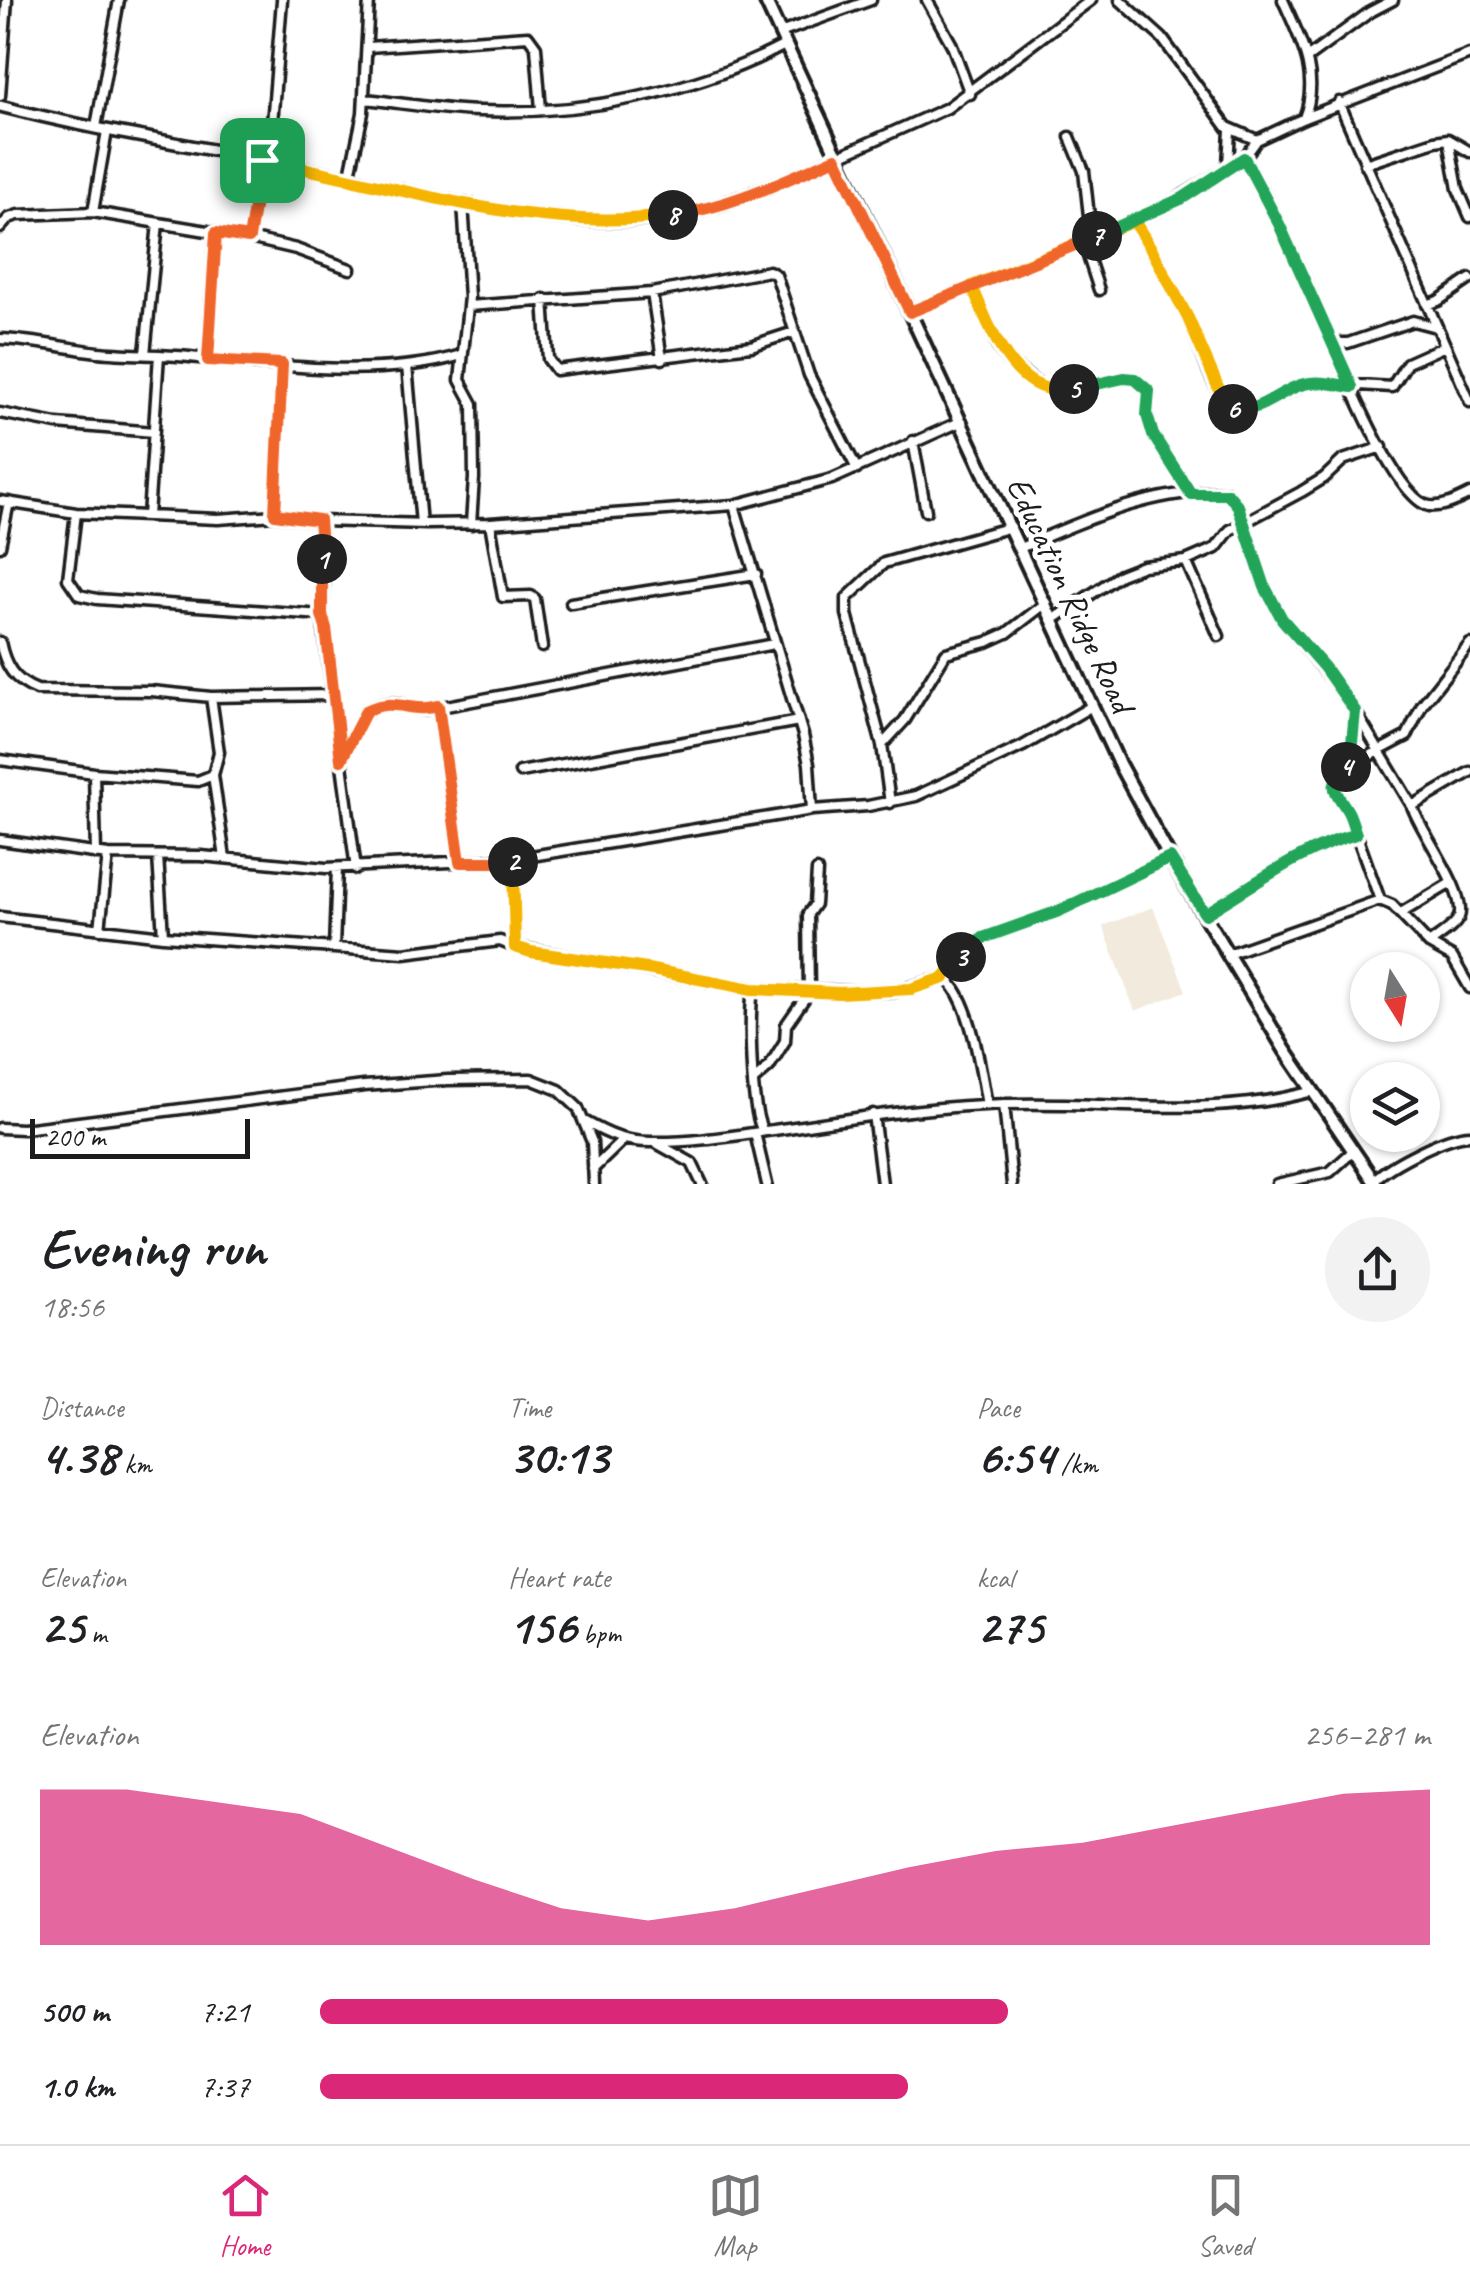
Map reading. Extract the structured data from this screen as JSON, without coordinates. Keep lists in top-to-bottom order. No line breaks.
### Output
{"streets":{"main road":["Education Ridge Road"]},"scale_bar":"200 m","north":"bottom","page":{"pins":["8","7","5","6","1","4","2","3"],"scale":"200 m","heading":["Evening run","18:56"],"stats":[["Distance","4.38 km"],["Time","30:13"],["Pace","6:54 /km"],["Elevation","25 m"],["Heart rate","156 bpm"],["kcal","275"]],"chart":["Elevation","256–281 m"],"list":[{"name":"500 m","note":"7:21"},{"name":"1.0 km","note":"7:37"}],"tabs":["Home","Map","Saved"]}}
